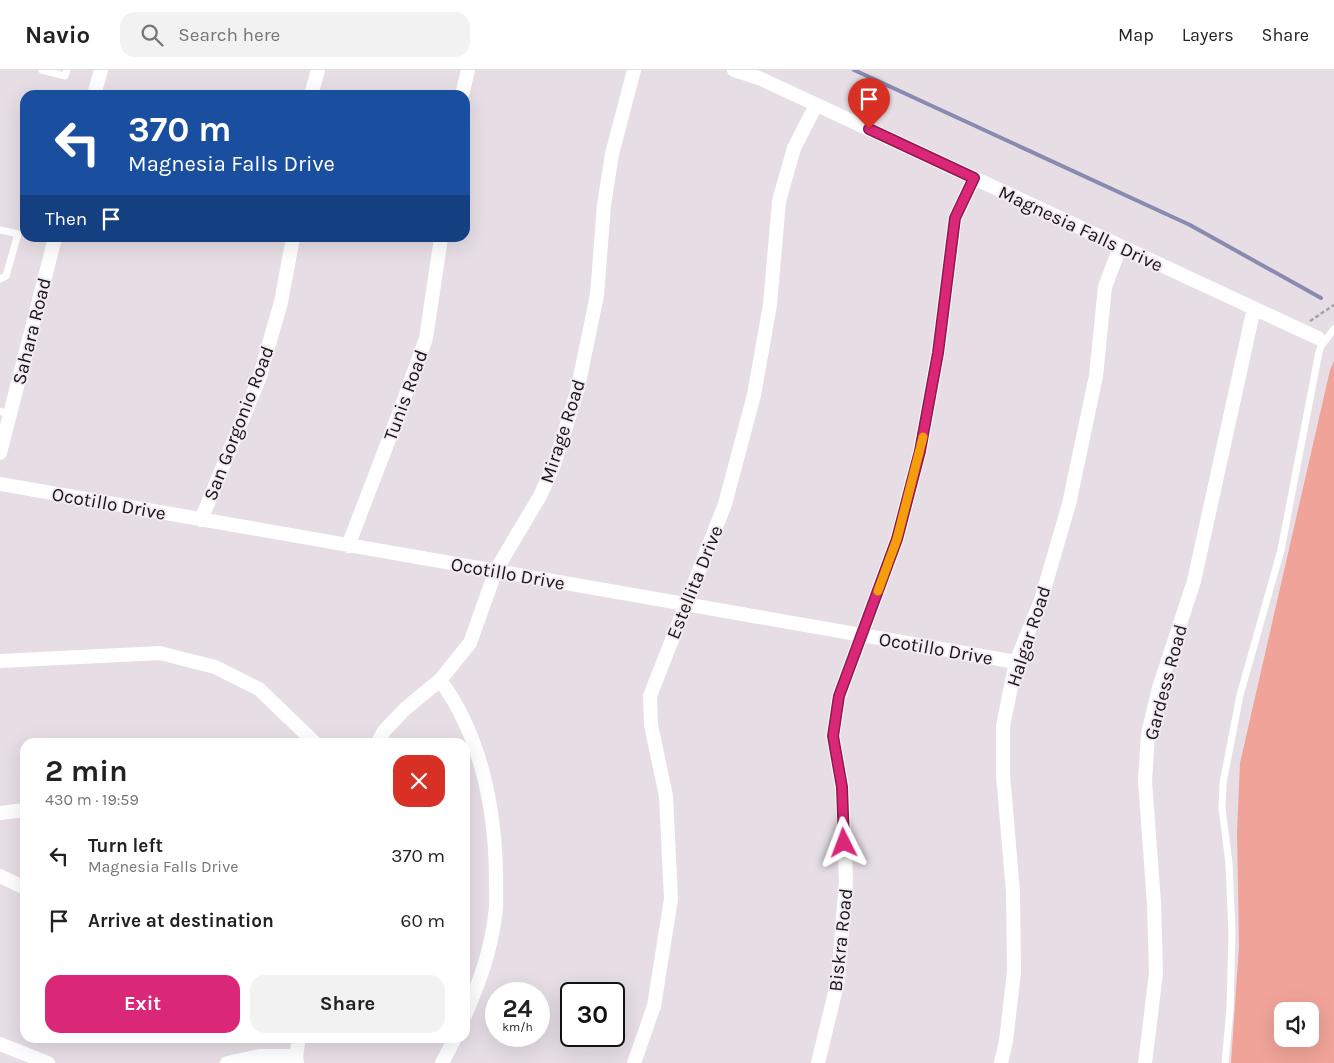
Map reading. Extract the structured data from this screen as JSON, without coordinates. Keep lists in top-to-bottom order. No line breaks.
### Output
{"streets":{"street":["Magnesia Falls Drive","Sahara Road","Tunis Road","San Gorgonio Road","Mirage Road","Ocotillo Drive","Estellita Drive","Halgar Road","Gardess Road","Biskra Road"]},"crossings":[["Magnesia Falls Drive","Estellita Drive"],["Magnesia Falls Drive","Halgar Road"],["Magnesia Falls Drive","Gardess Road"],["Magnesia Falls Drive","Biskra Road"],["Tunis Road","Ocotillo Drive"],["San Gorgonio Road","Ocotillo Drive"],["Mirage Road","Ocotillo Drive"],["Ocotillo Drive","Estellita Drive"],["Ocotillo Drive","Halgar Road"],["Ocotillo Drive","Biskra Road"]],"page":{"header":"Navio","search":"Search here","nav":["Map","Layers","Share"],"turn":["370 m","Magnesia Falls Drive"],"then":"Then","heading":["2 min","430 m · 19:59"],"list":[{"name":"Turn left","note":"Magnesia Falls Drive","value":"370 m"},{"name":"Arrive at destination","value":"60 m"}],"buttons":["Exit","Share"],"speed":"24 km/h","limit":"30"}}
